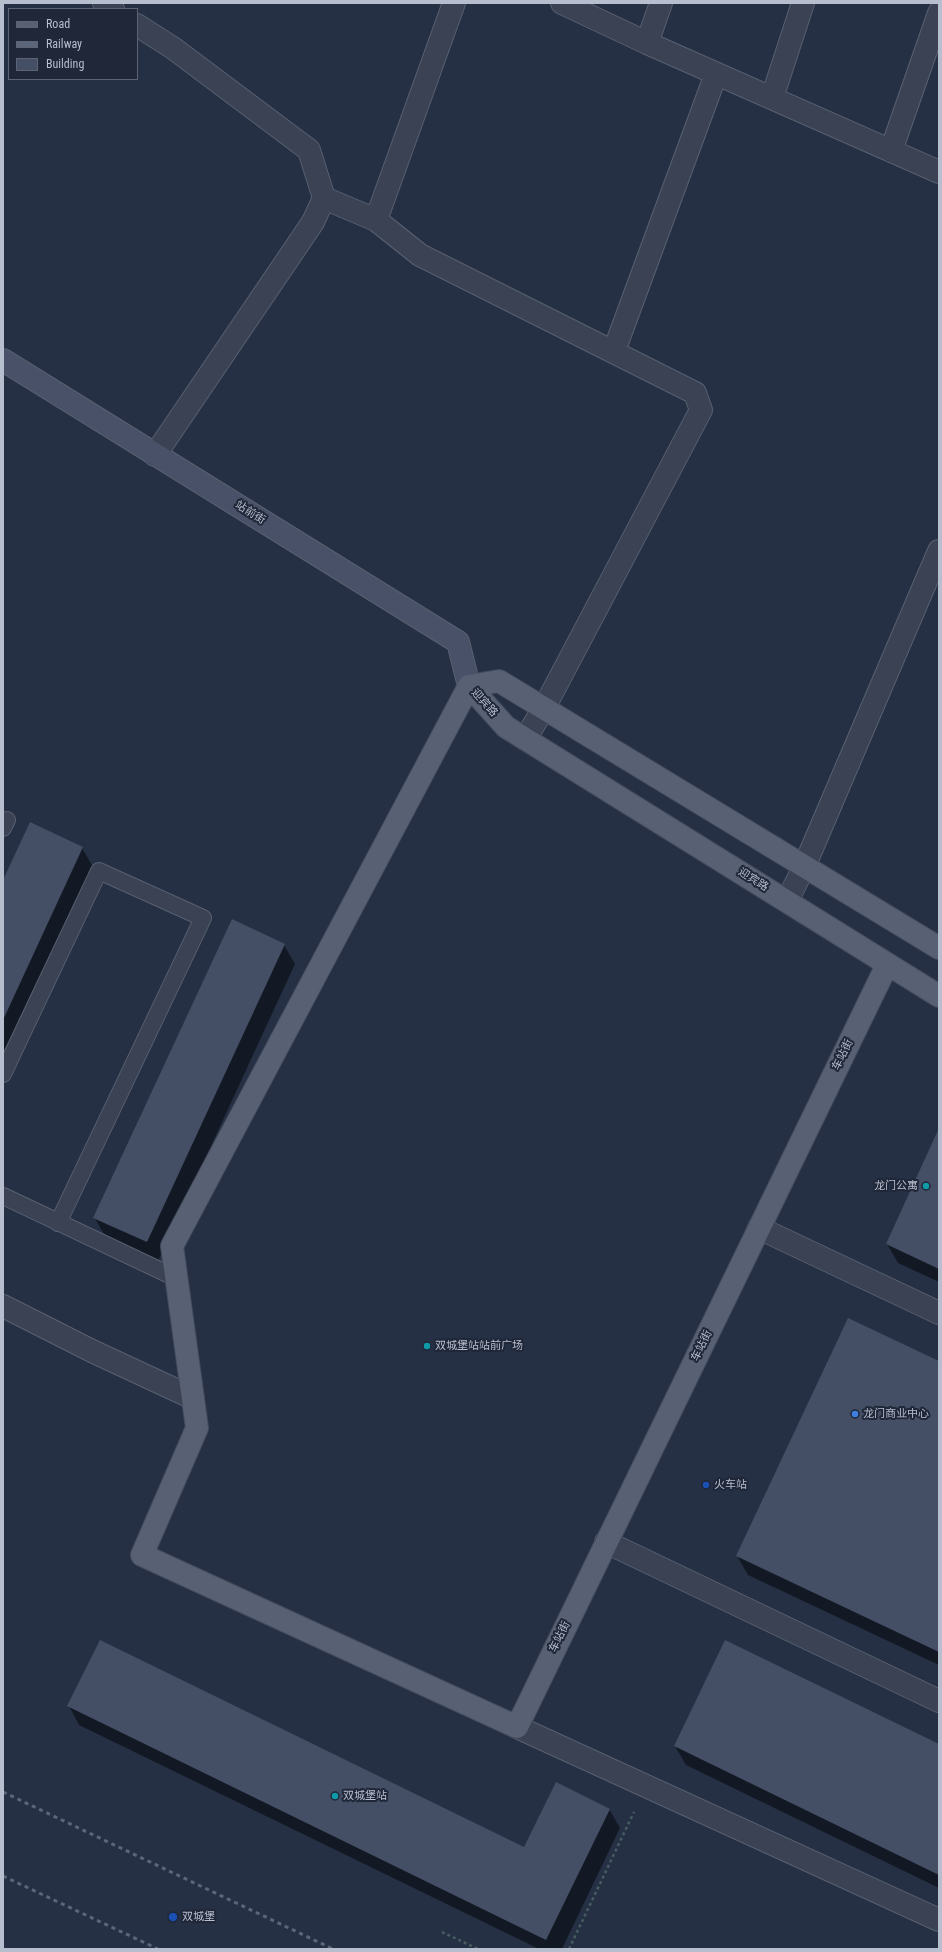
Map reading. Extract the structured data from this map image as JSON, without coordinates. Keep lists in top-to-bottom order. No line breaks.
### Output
{"streets":{"main road":["迎宾路","车站街"],"street":["站前街"]},"crossings":[["站前街","迎宾路"],["迎宾路","车站街"]],"places":["龙门公寓","双城堡站站前广场","龙门商业中心","火车站","双城堡站","双城堡"],"legend":["Road","Railway","Building"]}
